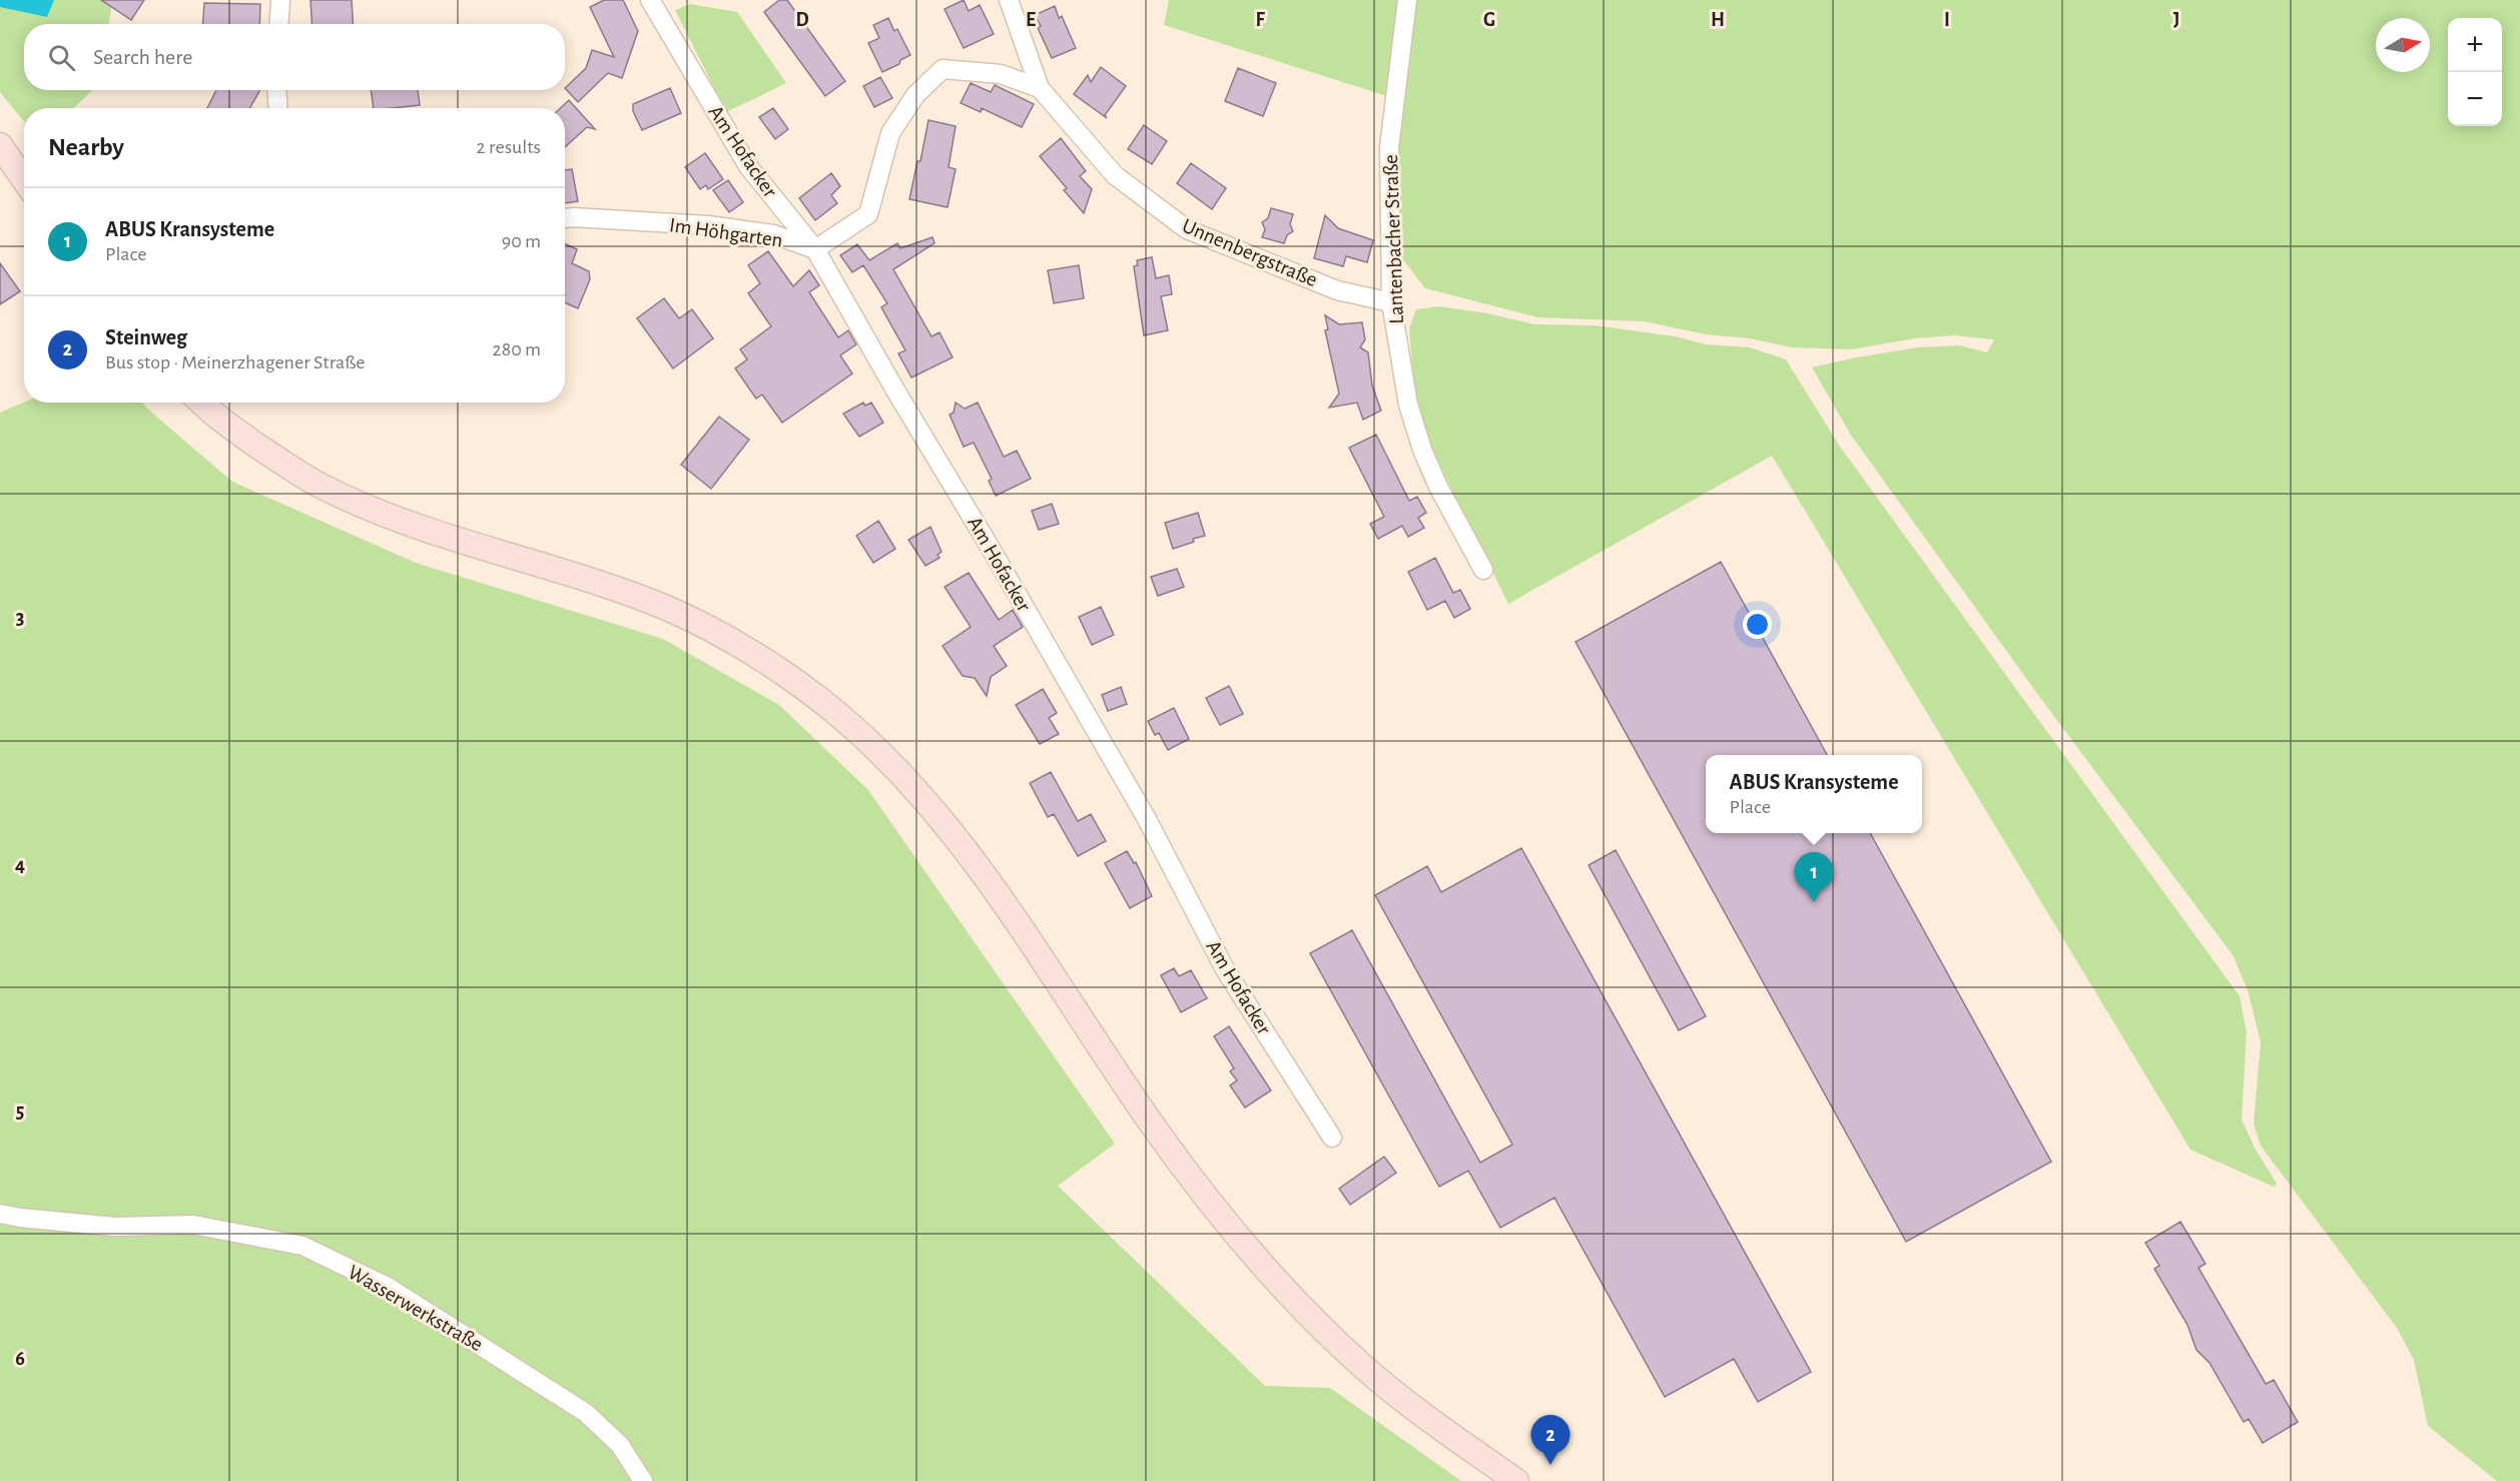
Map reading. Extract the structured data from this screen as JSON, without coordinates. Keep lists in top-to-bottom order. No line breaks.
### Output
{"streets":{"street":["Am Hofacker","Im Höhgarten","Lantenbacher Straße","Unnenbergstraße","Wasserwerkstraße"]},"crossings":[["Am Hofacker","Im Höhgarten"],["Lantenbacher Straße","Unnenbergstraße"]],"north":"right","page":{"map_buttons":["+","−"],"search":"Search here","heading":["Nearby","2 results"],"list":[{"mark":"1","name":"ABUS Kransysteme","note":"Place","value":"90 m"},{"mark":"2","name":"Steinweg","note":"Bus stop · Meinerzhagener Straße","value":"280 m"}],"popup":["ABUS Kransysteme","Place"],"pins":["1","2"]},"grid":{"columns":["D","E","F","G","H","I","J"],"rows":["3","4","5","6"]}}
